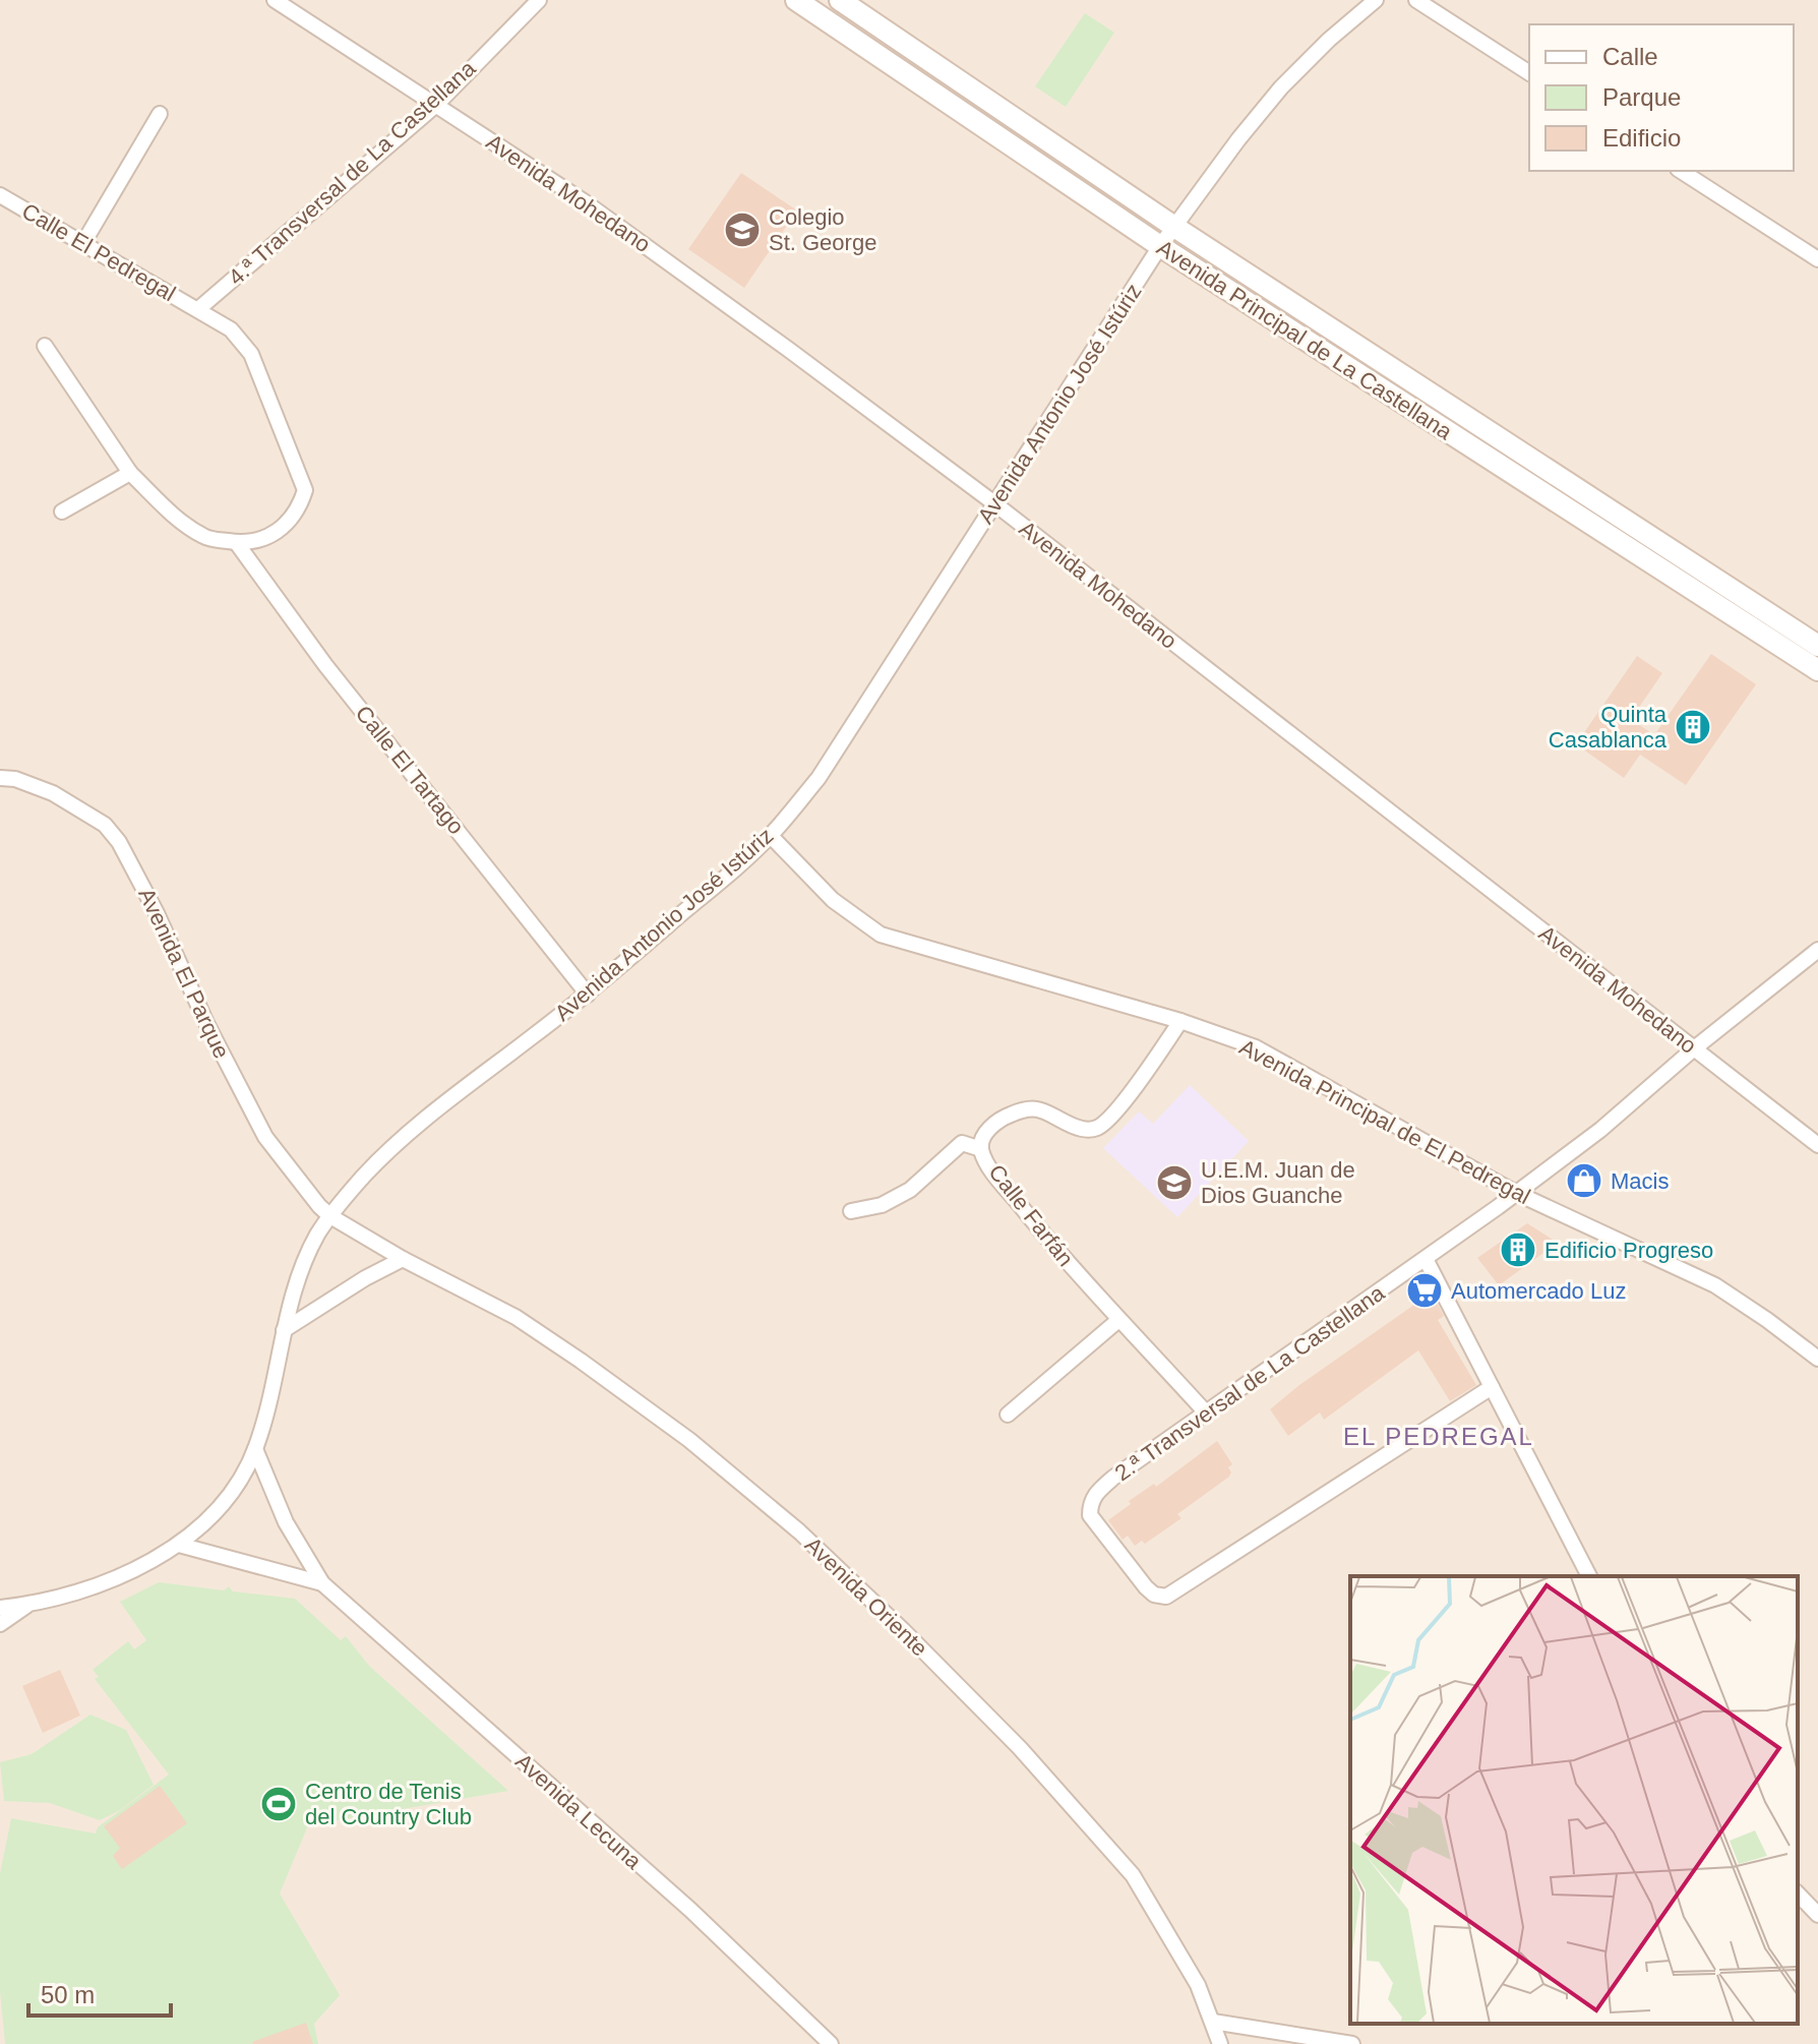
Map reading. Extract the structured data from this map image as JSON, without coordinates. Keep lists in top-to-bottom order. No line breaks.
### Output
{"streets":{"street":["4.ª Transversal de La Castellana","Avenida Mohedano","Calle El Pedregal","Avenida Principal de La Castellana","Avenida Antonio José Istúriz","Calle El Tartago","Avenida El Parque","Avenida Principal de El Pedregal","Calle Farfán","2.ª Transversal de La Castellana","Avenida Oriente","Avenida Lecuna"]},"crossings":[["4.ª Transversal de La Castellana","Avenida Mohedano"],["4.ª Transversal de La Castellana","Calle El Pedregal"],["Avenida Mohedano","Avenida Antonio José Istúriz"],["Avenida Mohedano","2.ª Transversal de La Castellana"],["Avenida Principal de La Castellana","Avenida Antonio José Istúriz"],["Avenida Antonio José Istúriz","Calle El Tartago"],["Avenida Antonio José Istúriz","Avenida El Parque"],["Avenida Antonio José Istúriz","Avenida Principal de El Pedregal"],["Avenida Antonio José Istúriz","Avenida Oriente"],["Avenida Antonio José Istúriz","Avenida Lecuna"],["Avenida El Parque","Avenida Oriente"],["Avenida Principal de El Pedregal","Calle Farfán"],["Avenida Principal de El Pedregal","2.ª Transversal de La Castellana"],["Calle Farfán","2.ª Transversal de La Castellana"]],"districts":["EL PEDREGAL"],"places":{"school or university":["Colegio St. George","U.E.M. Juan de Dios Guanche"],"building":["Quinta Casablanca","Edificio Progreso"],"shop":["Macis"],"supermarket":["Automercado Luz"],"sports":["Centro de Tenis del Country Club"]},"legend":["Calle","Parque","Edificio"],"scale_bar":"50 m"}
